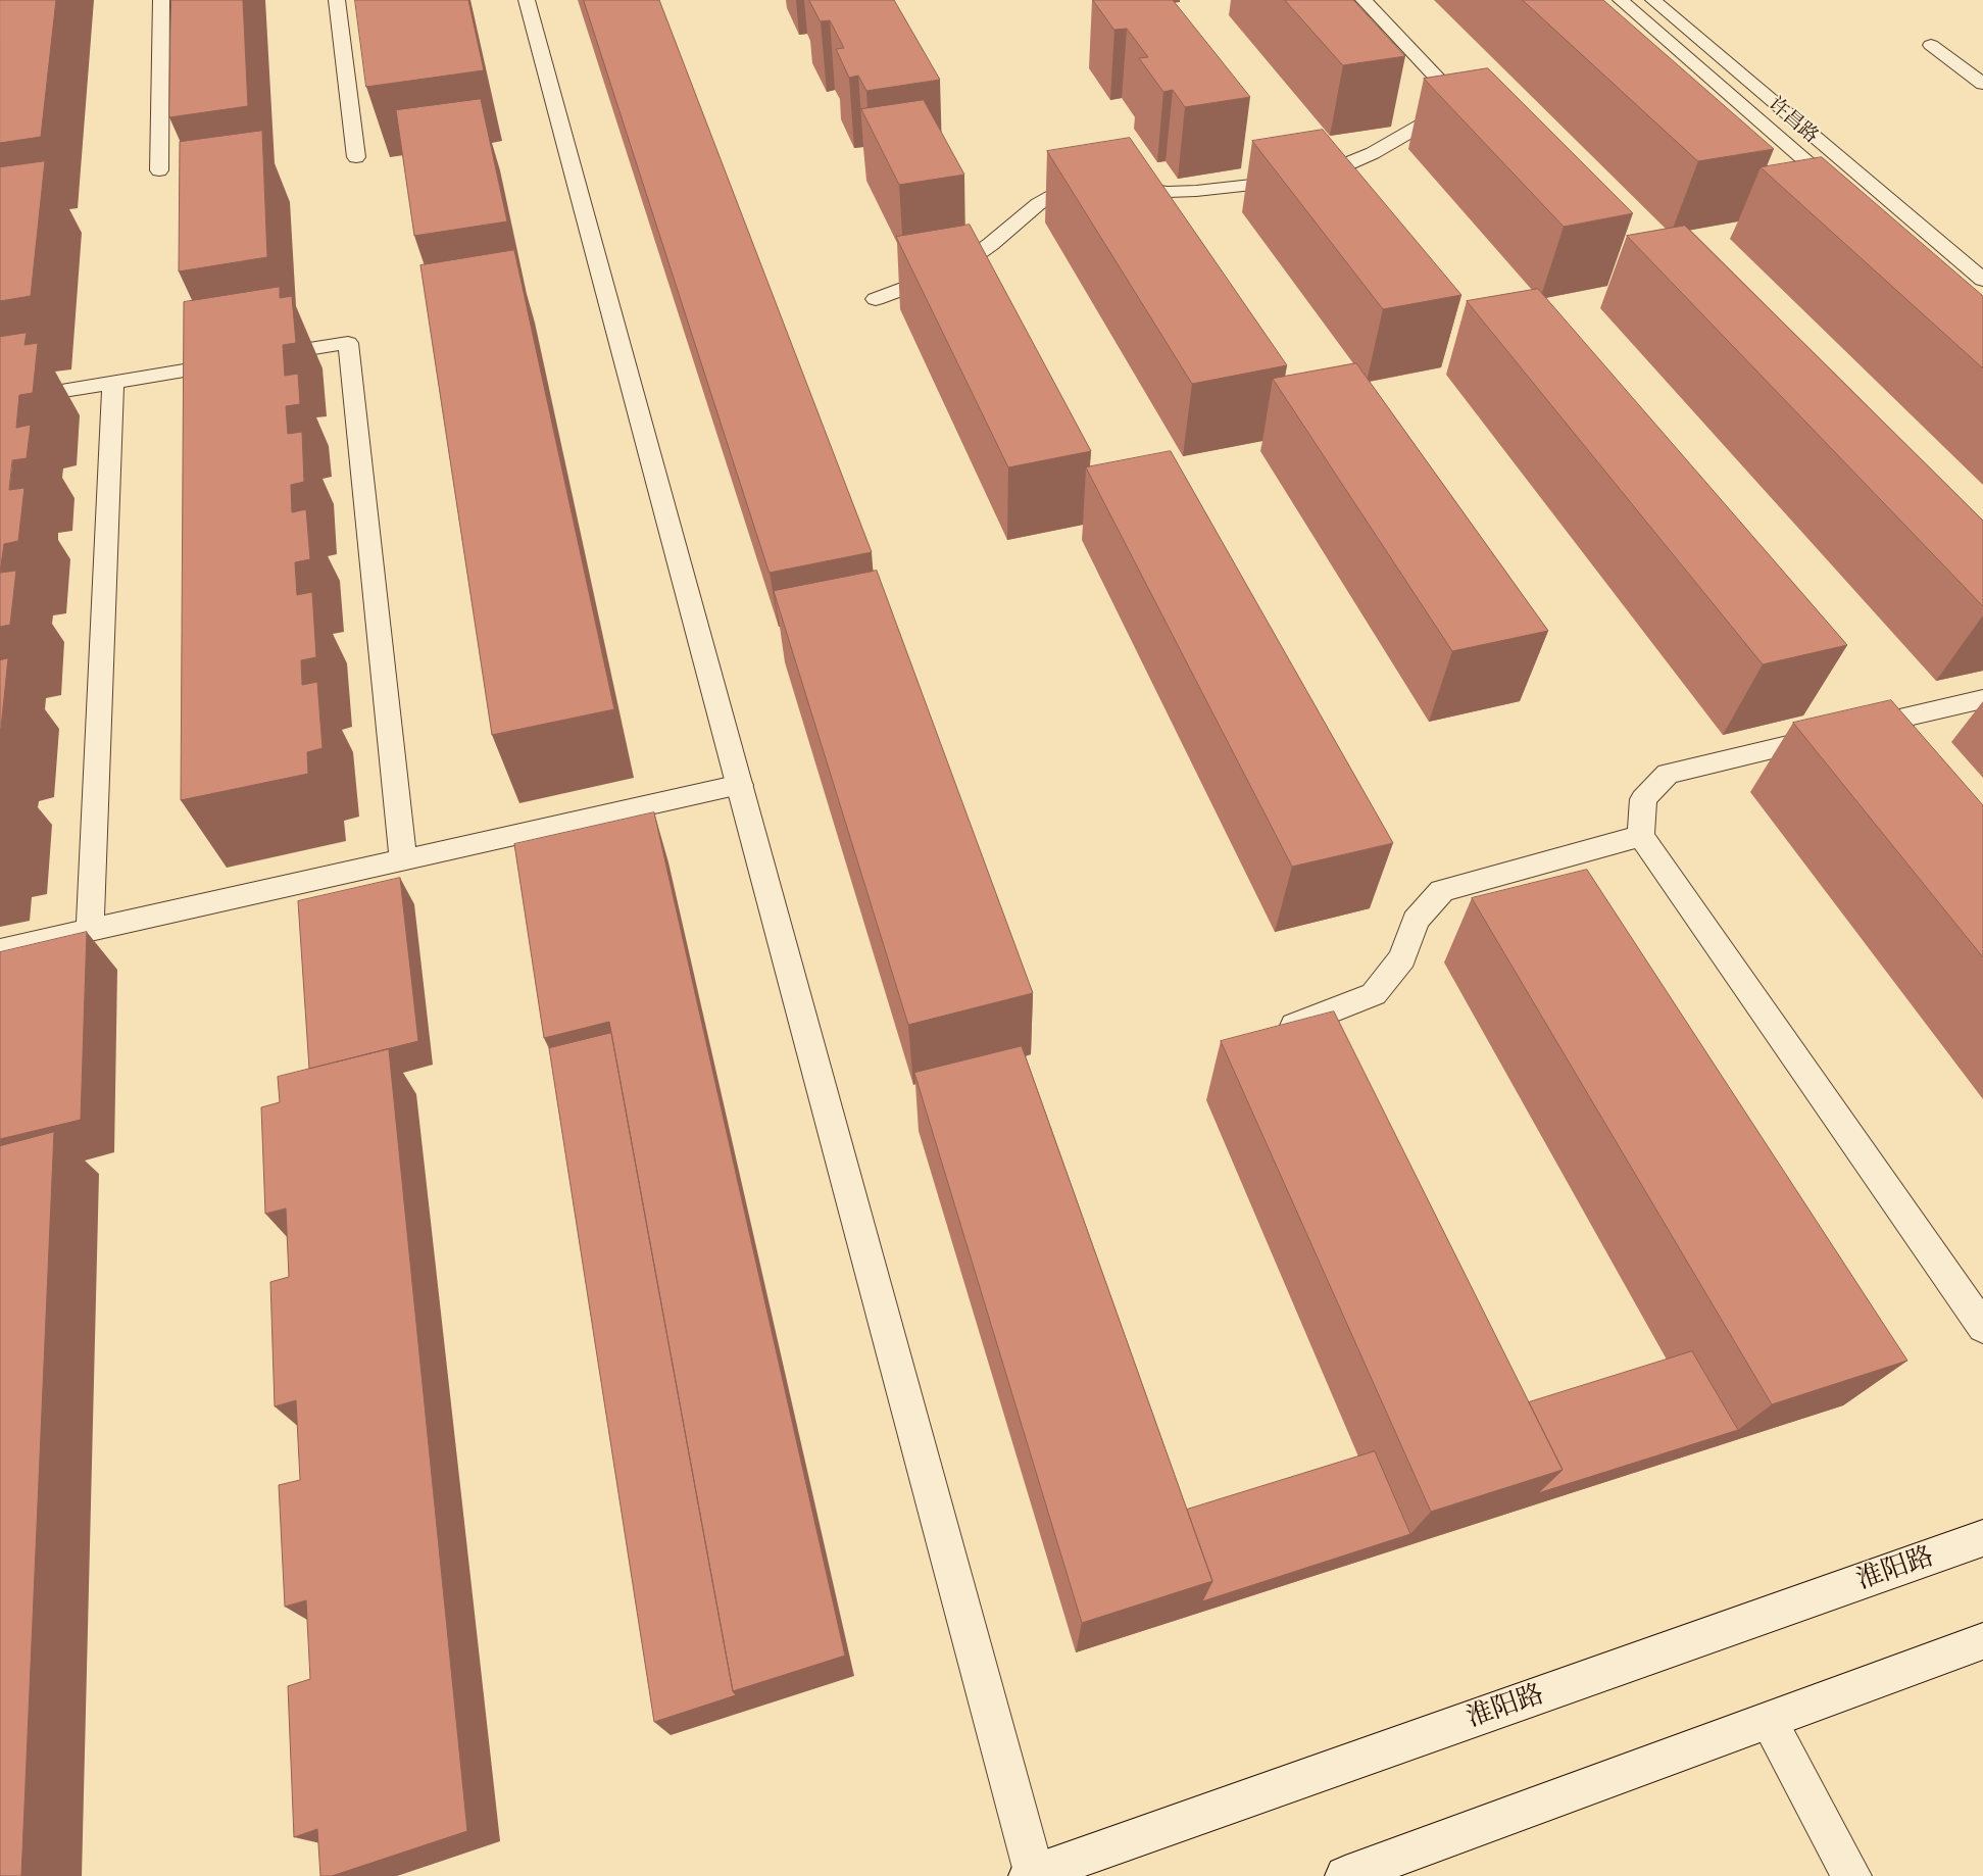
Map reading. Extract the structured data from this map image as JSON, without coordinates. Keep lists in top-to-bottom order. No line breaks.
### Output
{"streets":{"street":["许昌路","淮阳路"]}}
